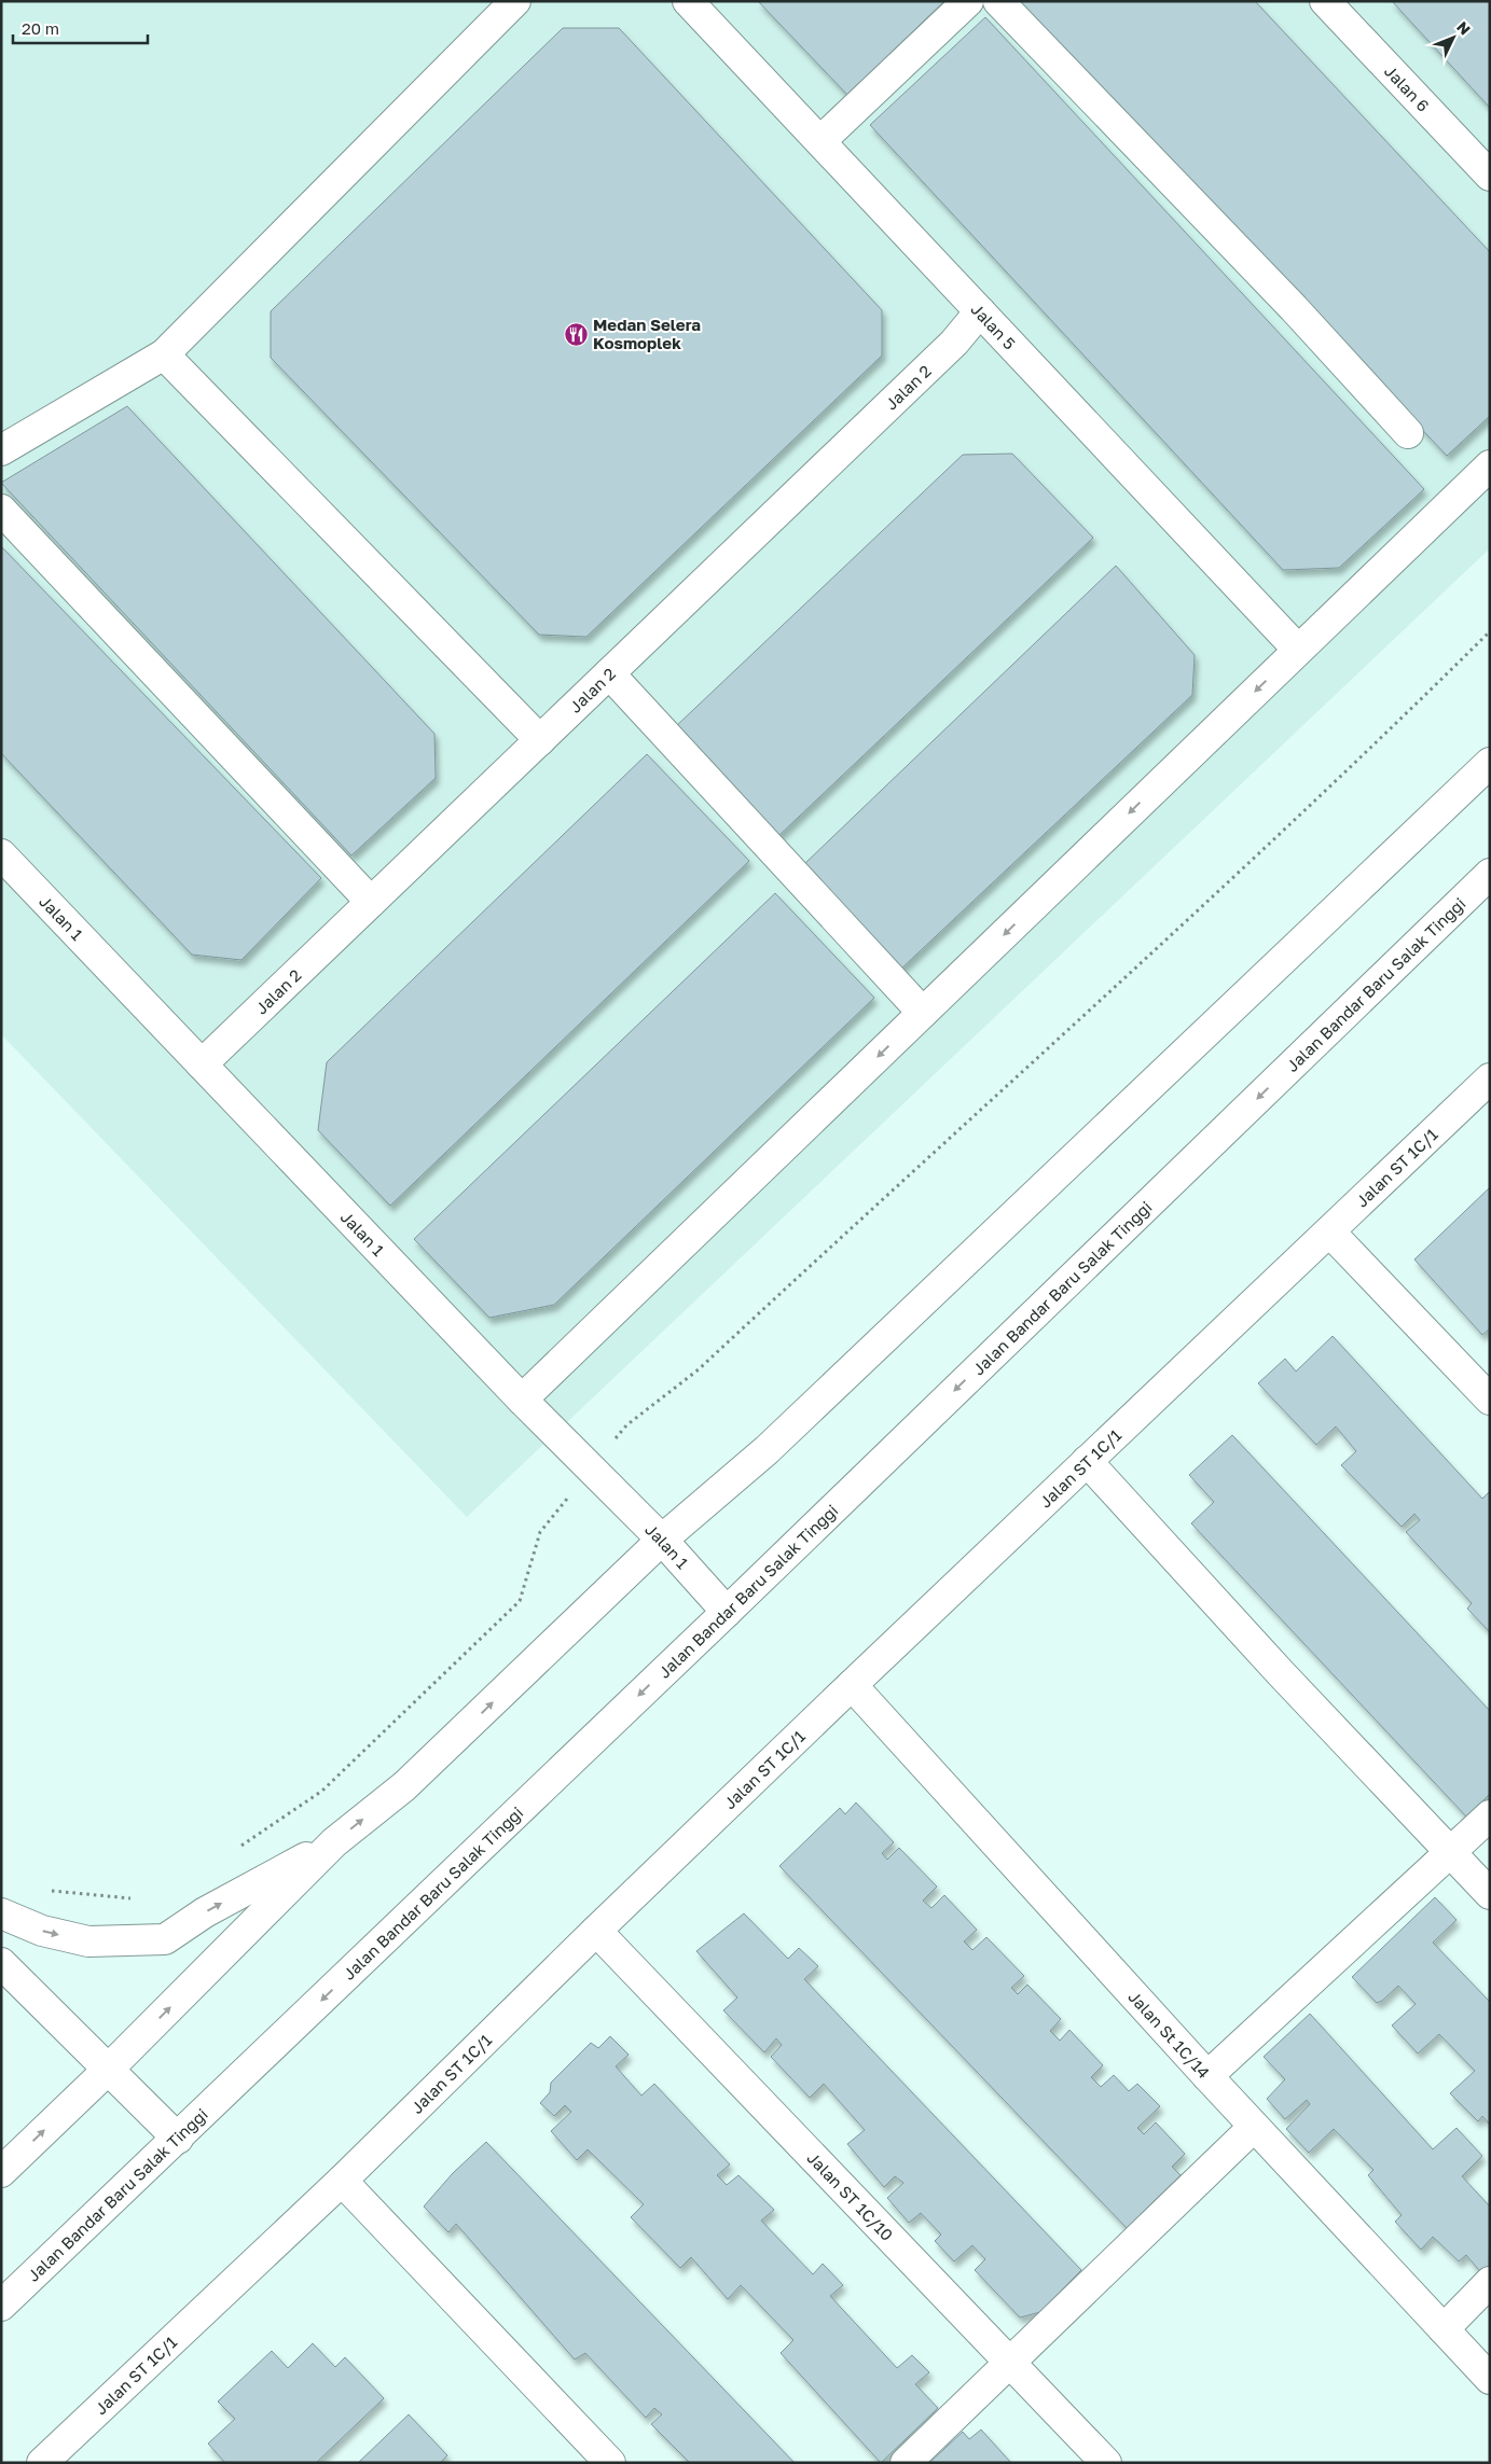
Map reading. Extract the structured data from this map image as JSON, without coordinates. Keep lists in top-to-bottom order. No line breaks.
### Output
{"streets":{"street":["Jalan 6","Jalan 5","Jalan 2","Jalan 1","Jalan Bandar Baru Salak Tinggi","Jalan ST 1C/1","Jalan St 1C/14","Jalan ST 1C/10"]},"crossings":[["Jalan 5","Jalan 2"],["Jalan 2","Jalan 1"],["Jalan 1","Jalan Bandar Baru Salak Tinggi"],["Jalan ST 1C/1","Jalan St 1C/14"],["Jalan ST 1C/1","Jalan ST 1C/10"]],"places":{"restaurant":["Medan Selera Kosmoplek"]},"scale_bar":"20 m","north":"top right"}
